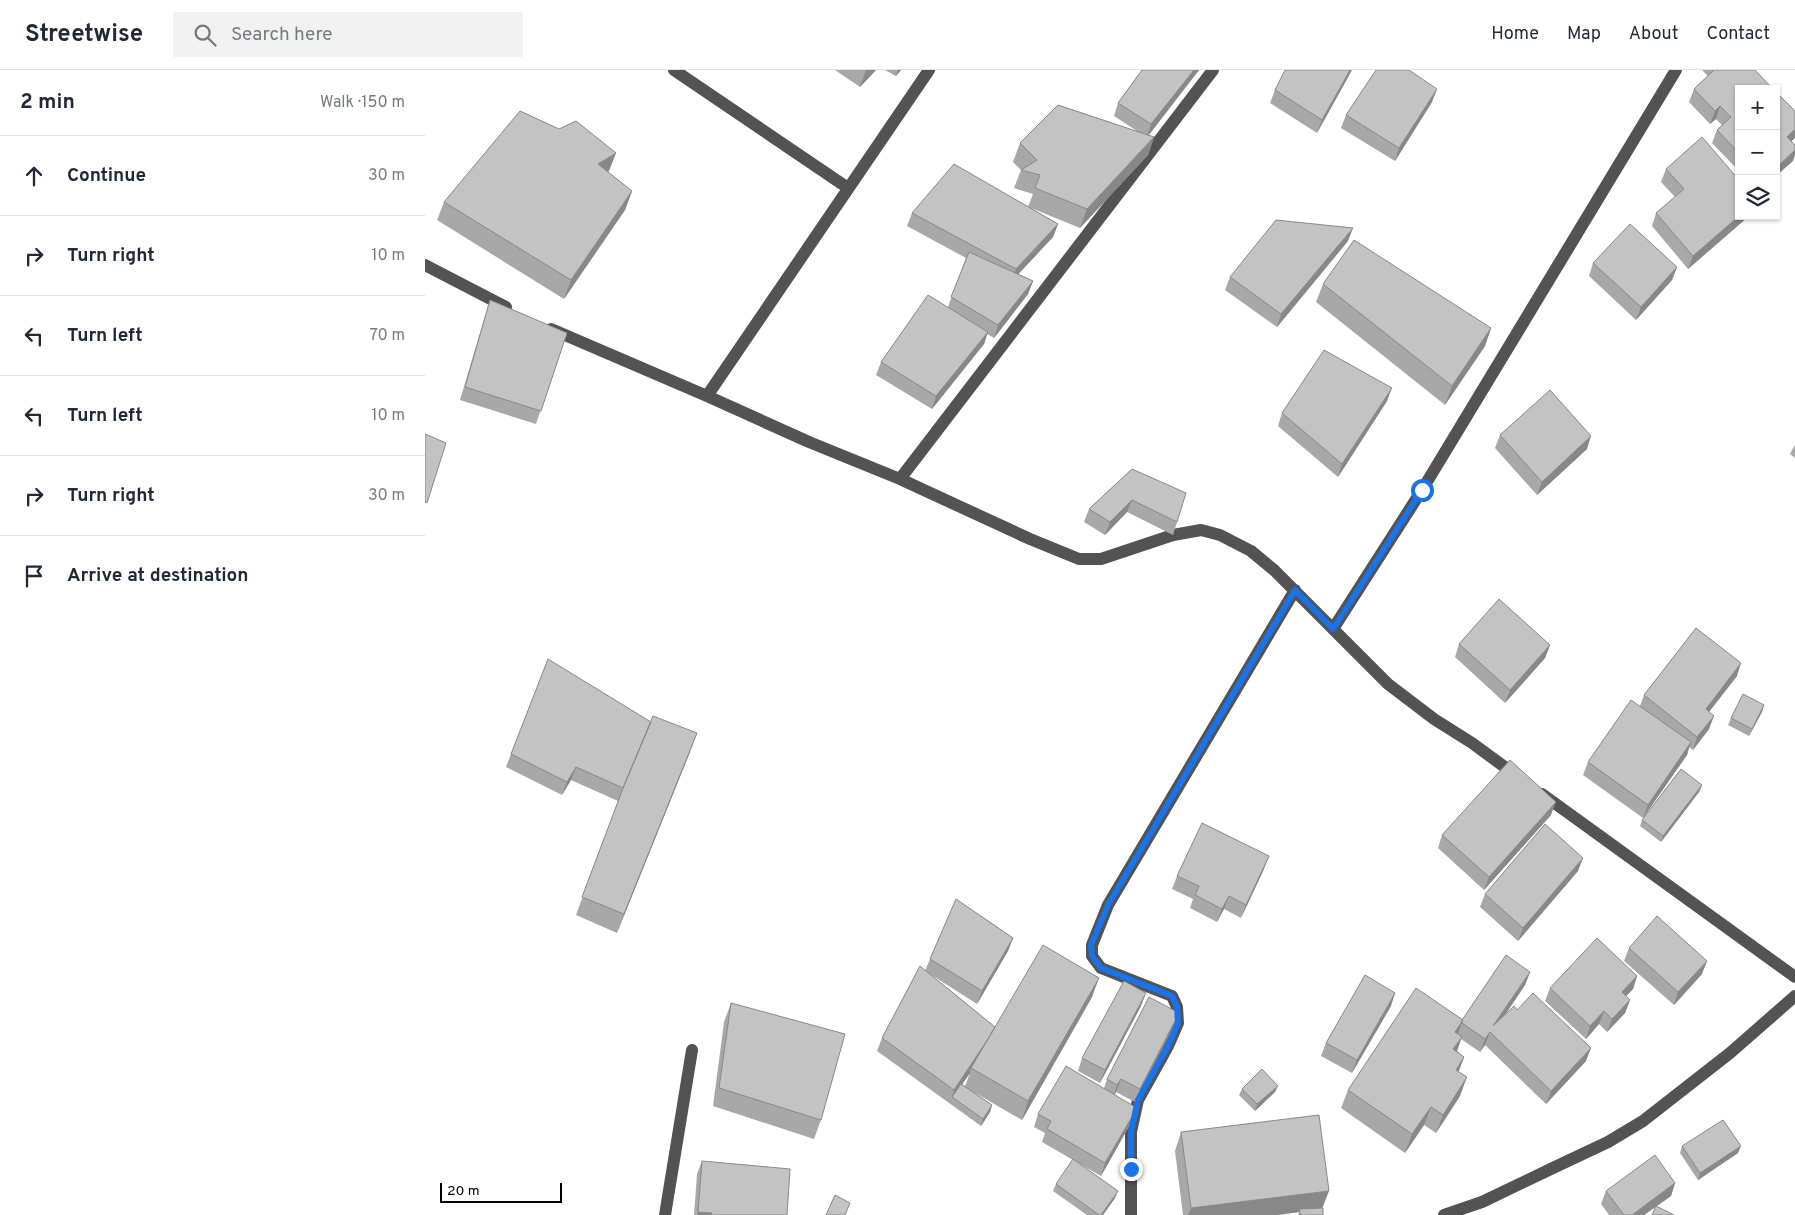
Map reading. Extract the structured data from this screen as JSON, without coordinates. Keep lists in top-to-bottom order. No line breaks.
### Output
{"scale_bar":"20 m","page":{"header":"Streetwise","search":"Search here","nav":["Home","Map","About","Contact"],"heading":["2 min","Walk · 150 m"],"map_buttons":["+","−"],"list":[["Continue","30 m"],["Turn right","10 m"],["Turn left","70 m"],["Turn left","10 m"],["Turn right","30 m"],"Arrive at destination"],"scale":"20 m"}}
